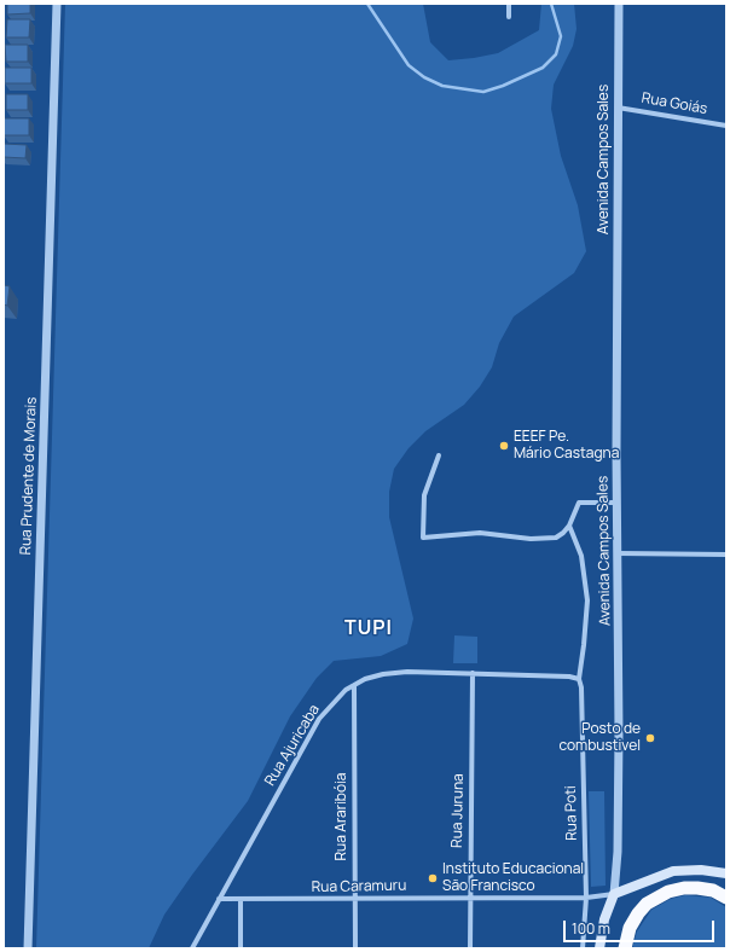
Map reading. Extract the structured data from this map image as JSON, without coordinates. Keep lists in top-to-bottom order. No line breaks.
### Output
{"streets":{"street":["Rua Goiás","Avenida Campos Sales","Rua Prudente de Morais","Rua Ajuricaba","Rua Juruna","Rua Poti","Rua Araribóia","Rua Caramuru"]},"crossings":[["Rua Goiás","Avenida Campos Sales"],["Avenida Campos Sales","Rua Caramuru"],["Rua Ajuricaba","Rua Juruna"],["Rua Ajuricaba","Rua Poti"],["Rua Ajuricaba","Rua Araribóia"],["Rua Ajuricaba","Rua Caramuru"],["Rua Juruna","Rua Caramuru"],["Rua Poti","Rua Caramuru"],["Rua Araribóia","Rua Caramuru"]],"districts":["TUPI"],"places":["EEEF Pe. Mário Castagna","Posto de combustivel","Instituto Educacional São Francisco"],"scale_bar":"100 m"}
